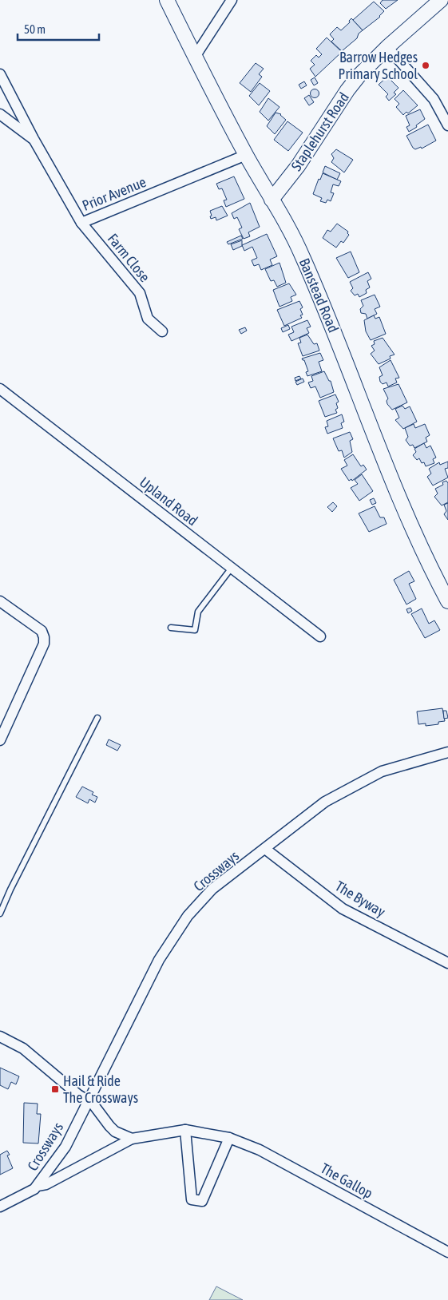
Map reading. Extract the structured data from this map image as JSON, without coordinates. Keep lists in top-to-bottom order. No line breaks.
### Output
{"streets":{"street":["Staplehurst Road","Prior Avenue","Farm Close","Banstead Road","Upland Road","Crossways","The Byway","The Gallop"]},"crossings":[["Staplehurst Road","Banstead Road"],["Prior Avenue","Farm Close"],["Prior Avenue","Banstead Road"],["Crossways","The Byway"],["Crossways","The Gallop"]],"places":{"other":["Barrow Hedges Primary School"],"transit":["Hail & Ride The Crossways"]},"scale_bar":"50 m"}
